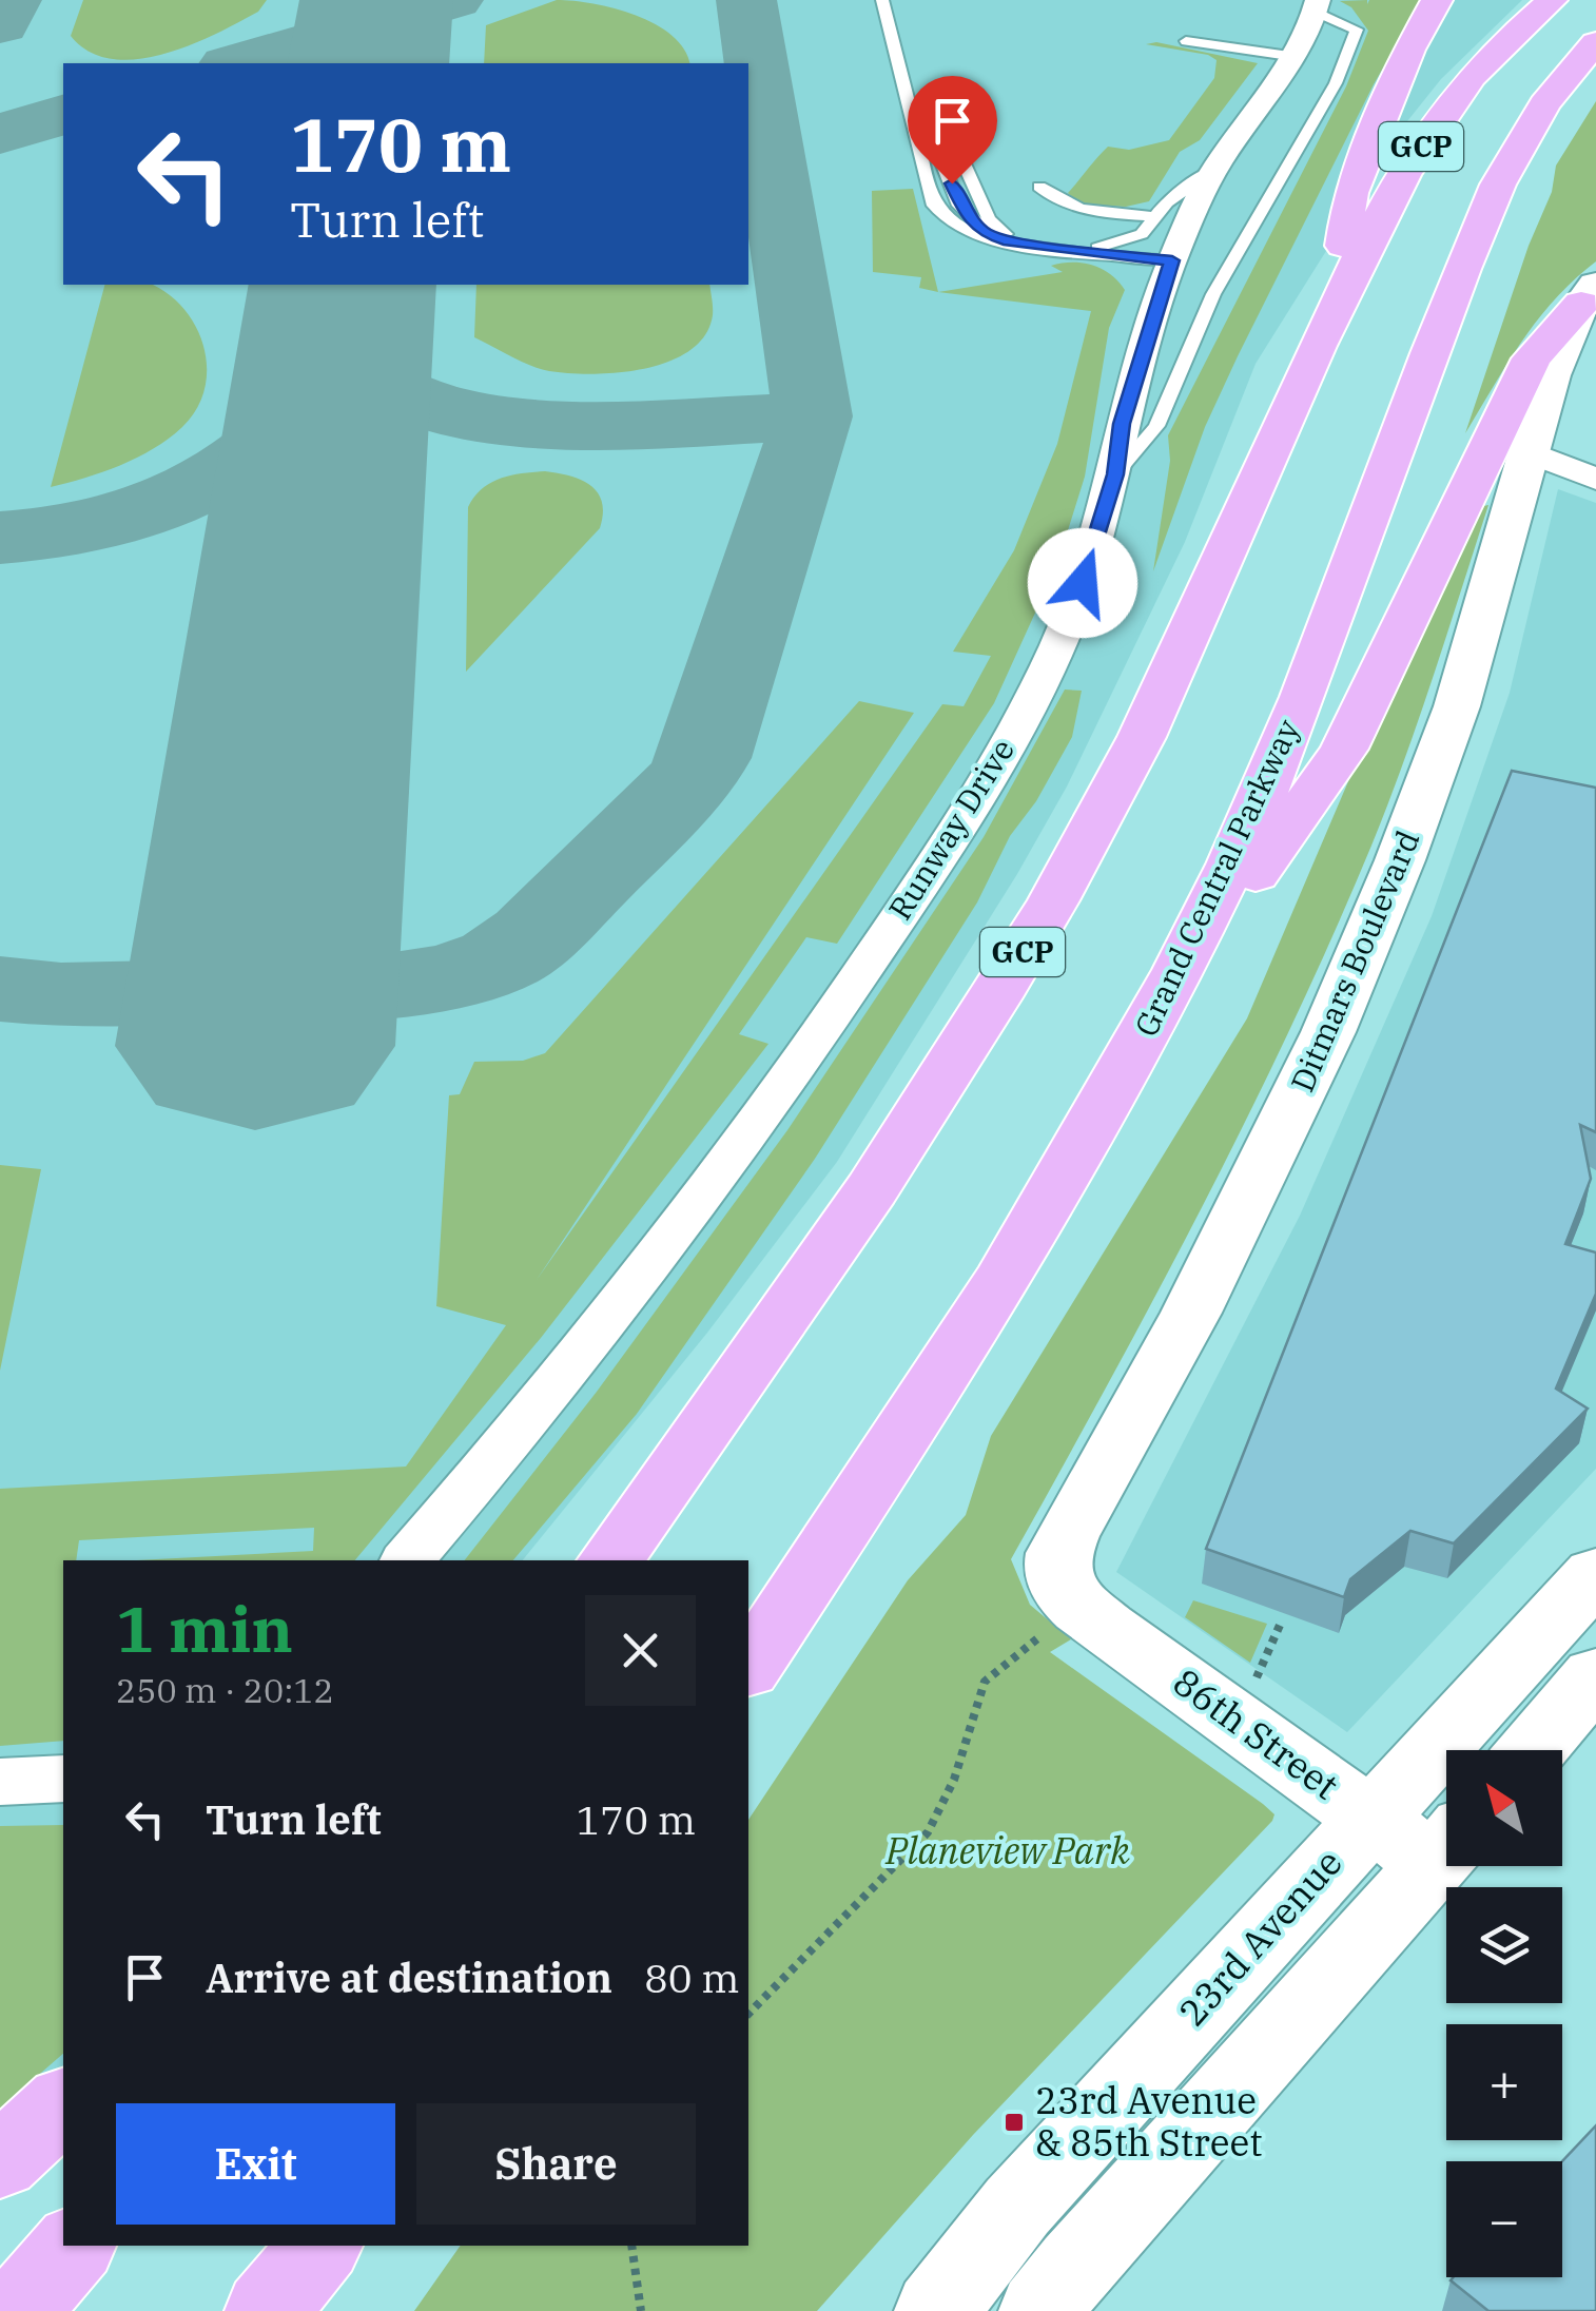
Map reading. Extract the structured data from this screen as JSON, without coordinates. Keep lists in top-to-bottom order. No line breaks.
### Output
{"streets":{"highway":["GCP","Grand Central Parkway"],"street":["Runway Drive","Ditmars Boulevard","86th Street","23rd Avenue"]},"crossings":[["Ditmars Boulevard","86th Street"],["86th Street","23rd Avenue"]],"parks":["Planeview Park"],"places":{"transit":["23rd Avenue & 85th Street"]},"north":"top left","page":{"turn":["170 m","Turn left"],"heading":["1 min","250 m · 20:12"],"list":[{"name":"Turn left","value":"170 m"},{"name":"Arrive at destination","value":"80 m"}],"map_buttons":["+","−"],"buttons":["Exit","Share"]}}
